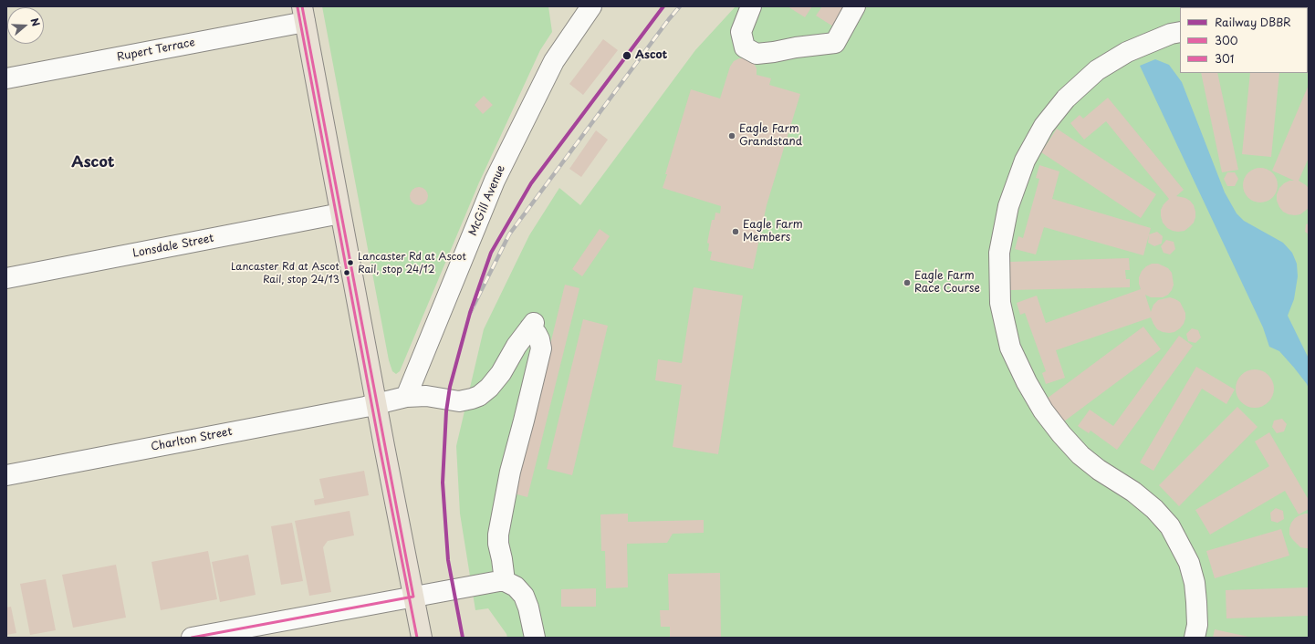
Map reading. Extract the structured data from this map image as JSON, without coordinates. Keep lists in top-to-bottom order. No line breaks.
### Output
{"streets":{"street":["Rupert Terrace","McGill Avenue","Lonsdale Street","Charlton Street"]},"districts":["Ascot"],"places":["Ascot","Eagle Farm Grandstand","Eagle Farm Members","Lancaster Rd at Ascot Rail, stop 24/12","Lancaster Rd at Ascot Rail, stop 24/13","Eagle Farm Race Course"],"lines":["rail line DBBR","transit line 300","transit line 301"],"legend":["Railway DBBR","300","301"],"north":"right"}
